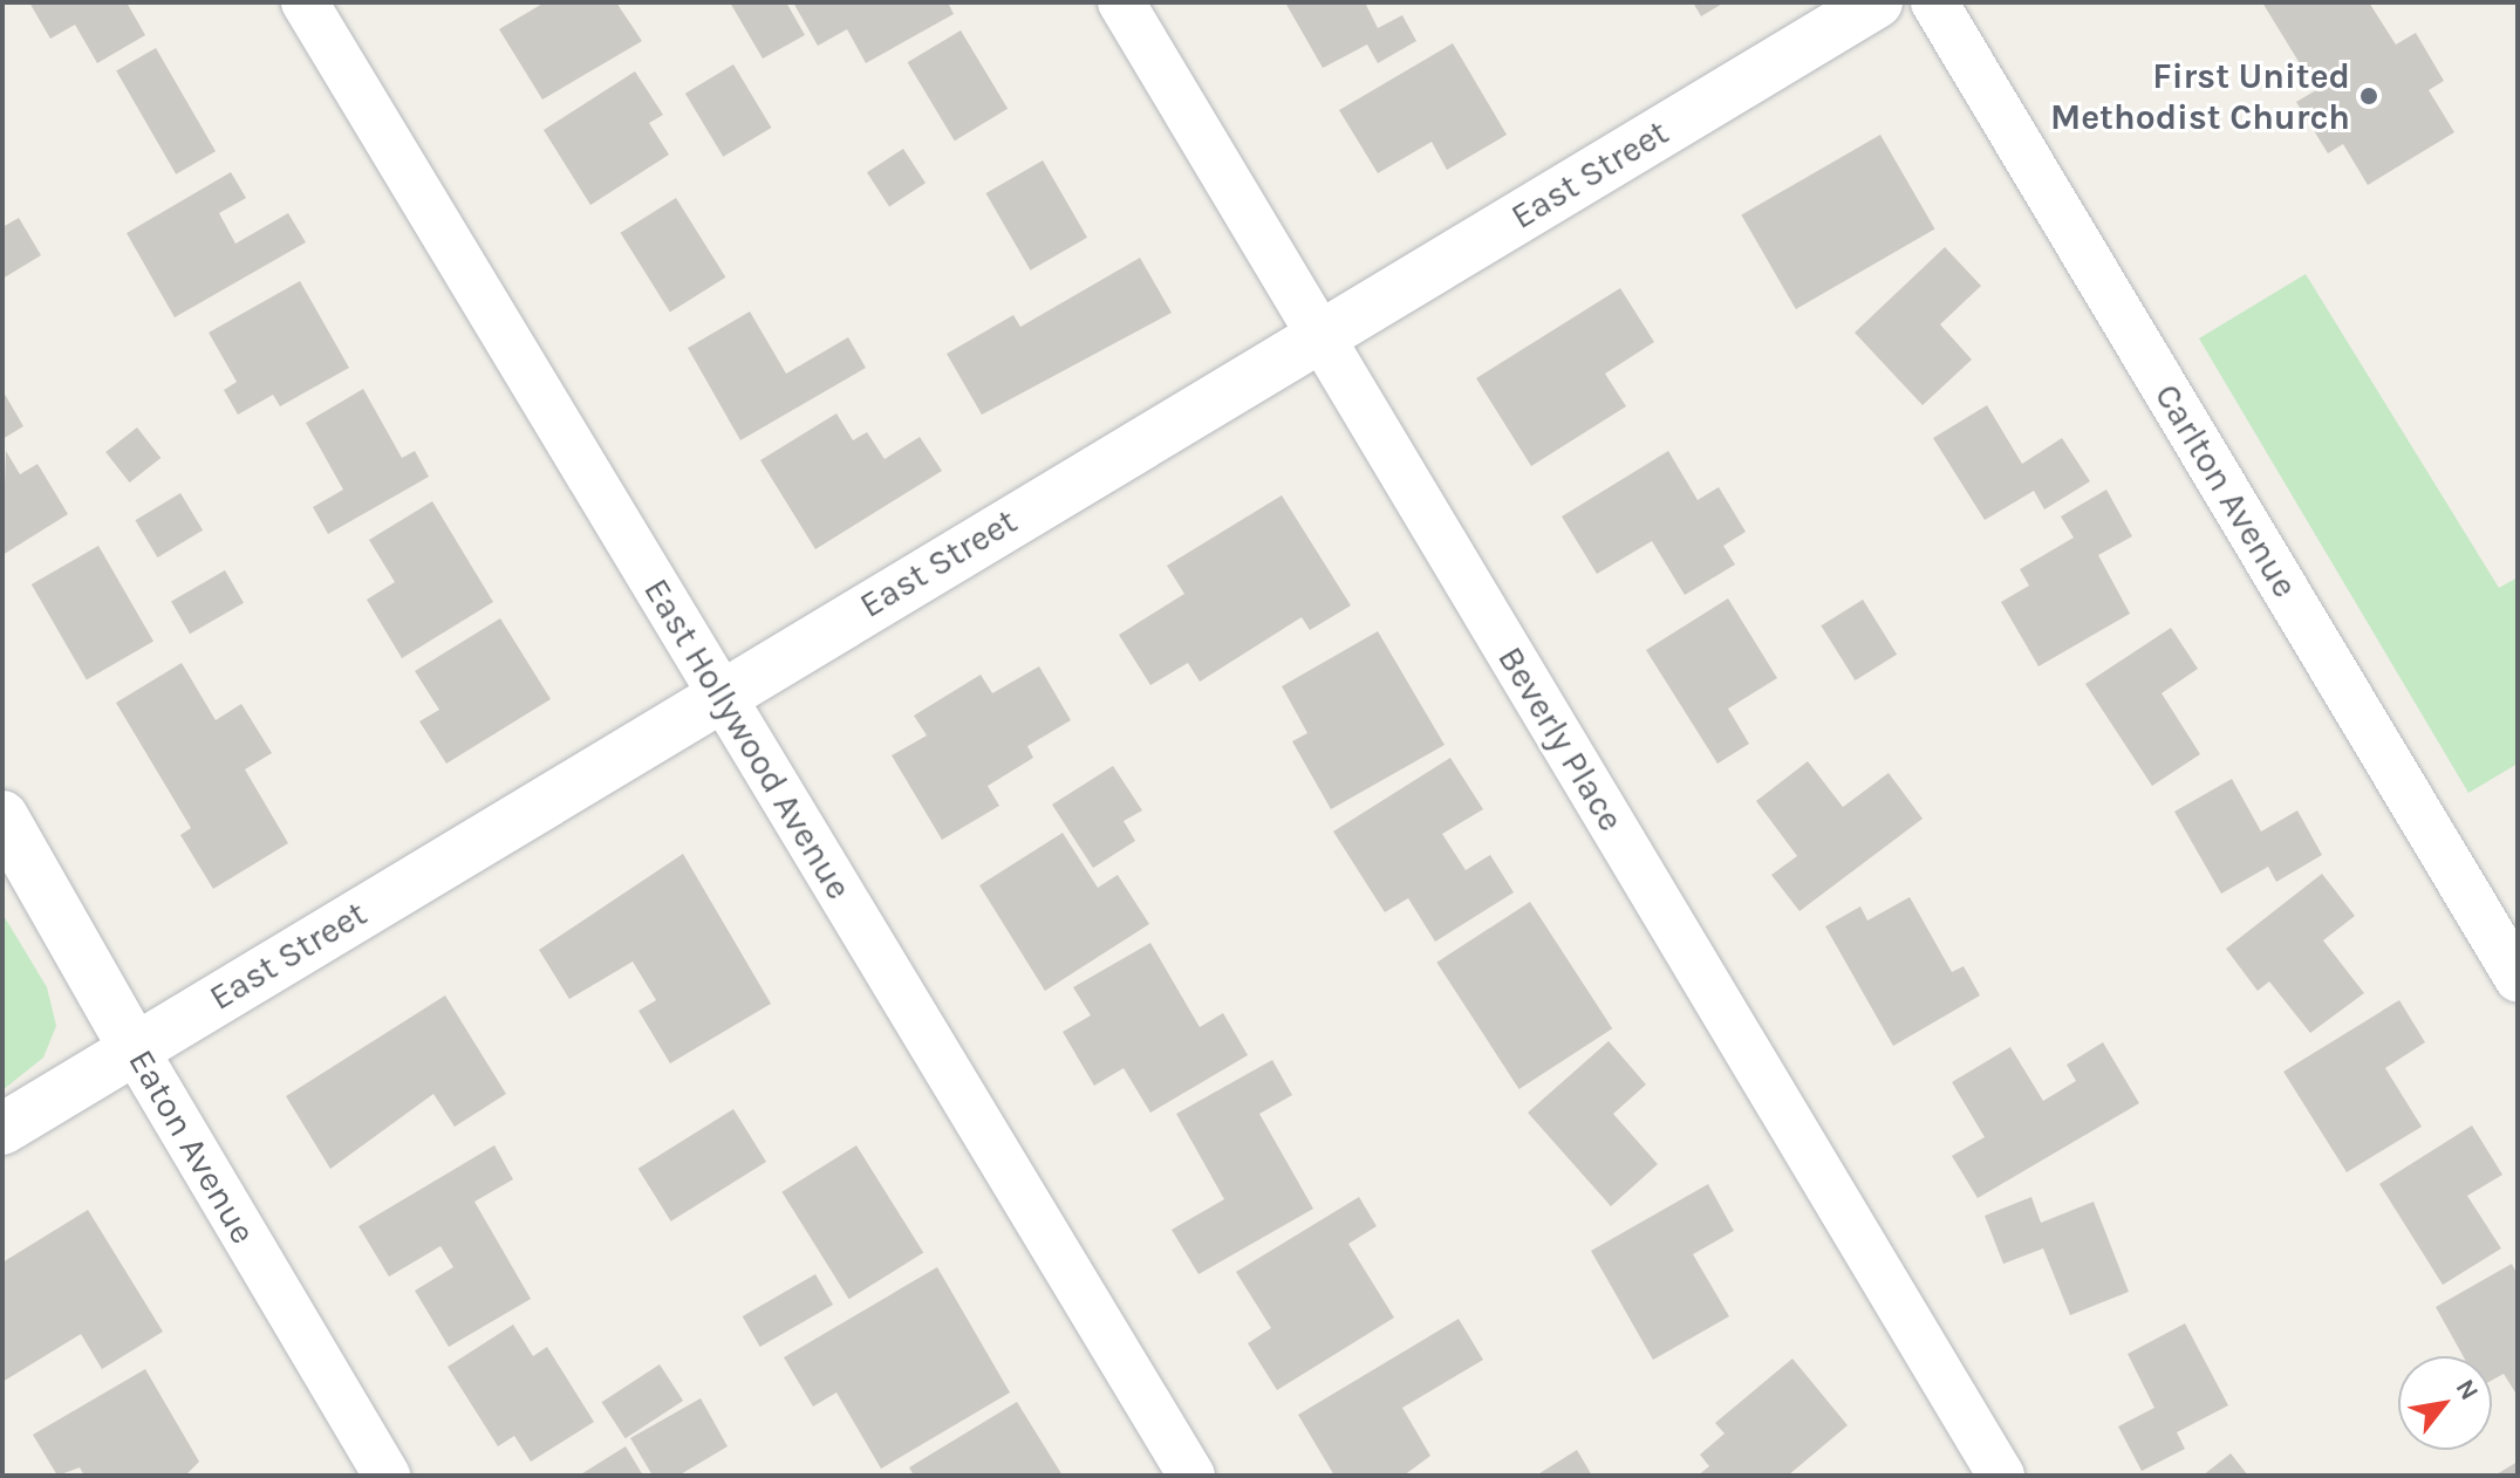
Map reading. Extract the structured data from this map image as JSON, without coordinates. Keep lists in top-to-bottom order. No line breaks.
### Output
{"streets":{"street":["East Street","Carlton Avenue","East Hollywood Avenue","Beverly Place","Eaton Avenue"]},"crossings":[["East Street","East Hollywood Avenue"],["East Street","Beverly Place"],["East Street","Eaton Avenue"]],"places":["First United Methodist Church"],"north":"top right"}
